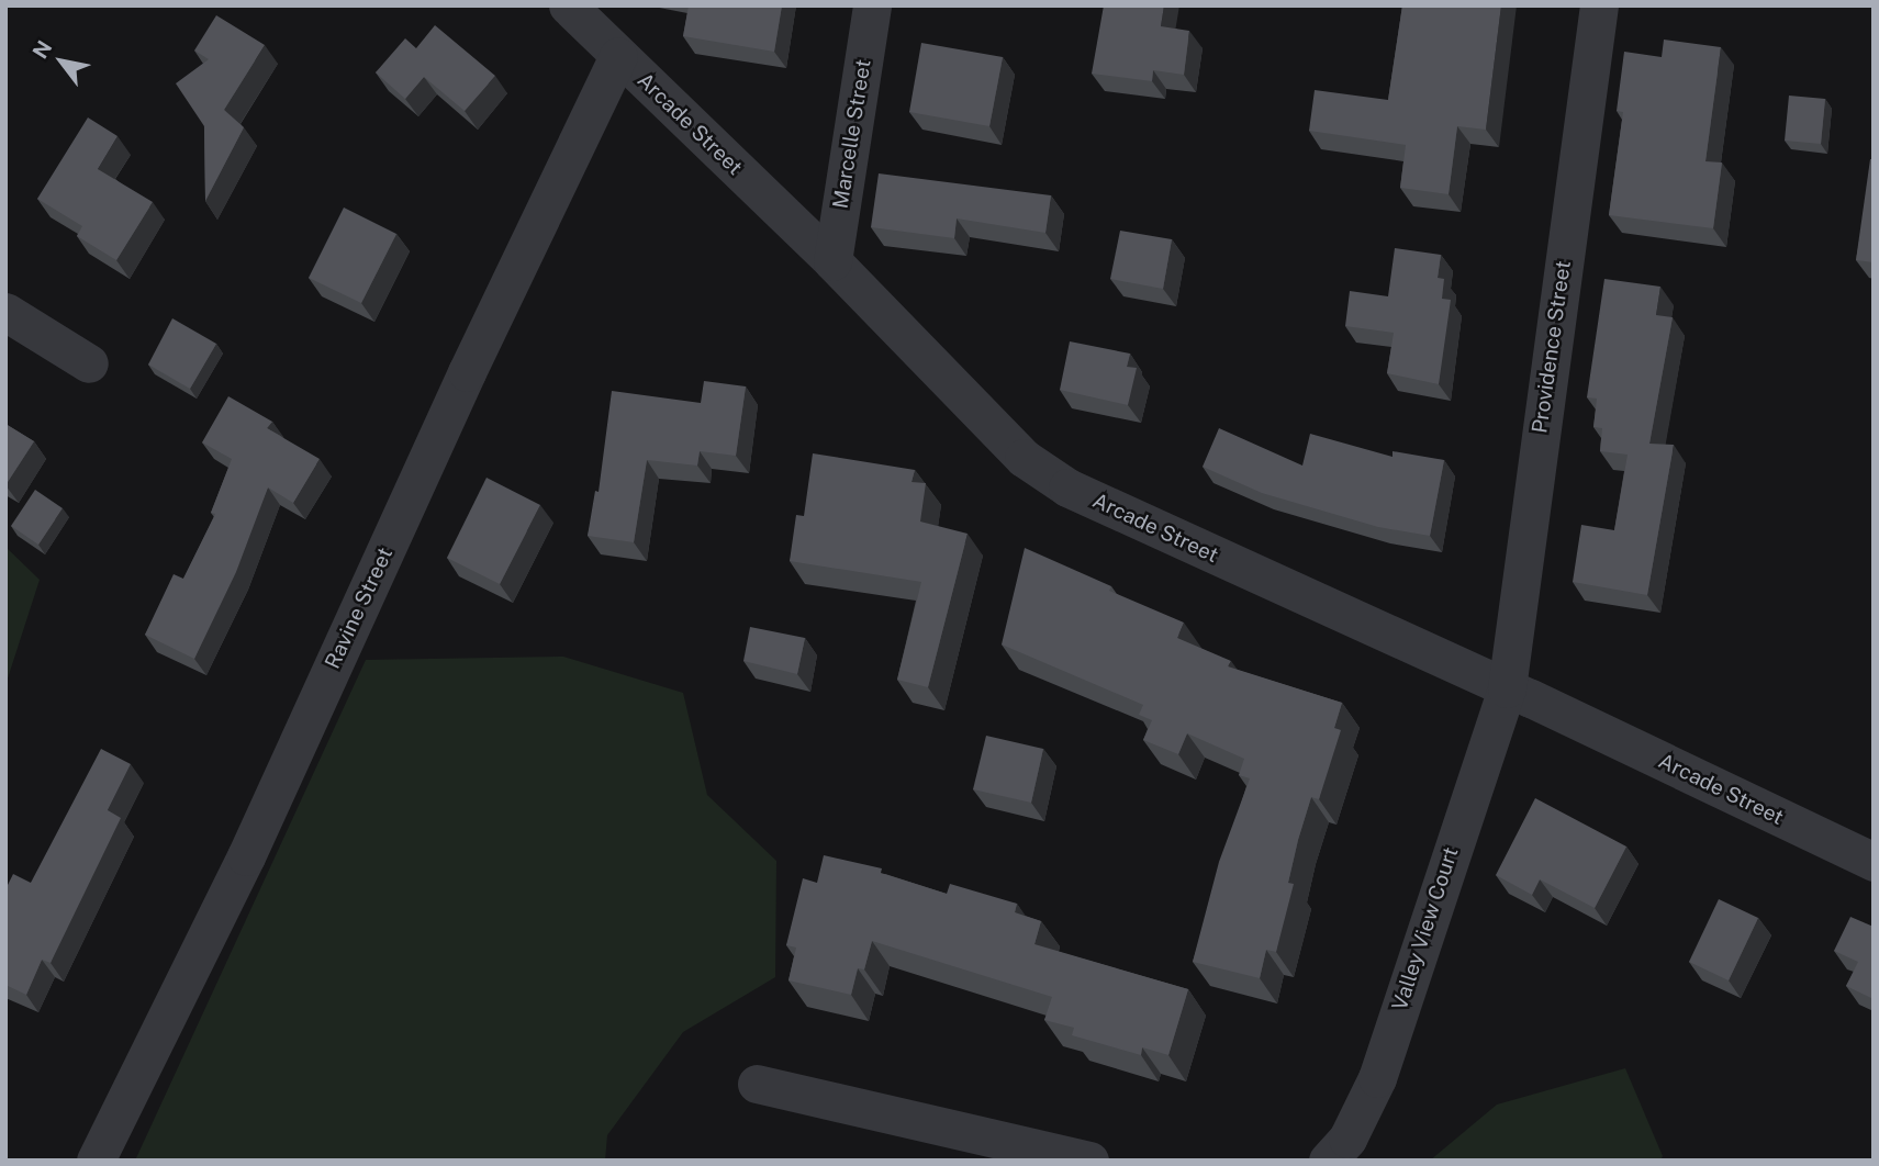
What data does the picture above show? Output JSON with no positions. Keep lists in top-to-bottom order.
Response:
{
  "streets": {
    "street": [
      "Arcade Street",
      "Marcelle Street",
      "Providence Street",
      "Ravine Street",
      "Valley View Court"
    ]
  },
  "crossings": [
    ["Arcade Street", "Marcelle Street"],
    ["Arcade Street", "Providence Street"],
    ["Arcade Street", "Ravine Street"],
    ["Arcade Street", "Valley View Court"],
    ["Providence Street", "Valley View Court"]
  ],
  "north": "top left"
}
